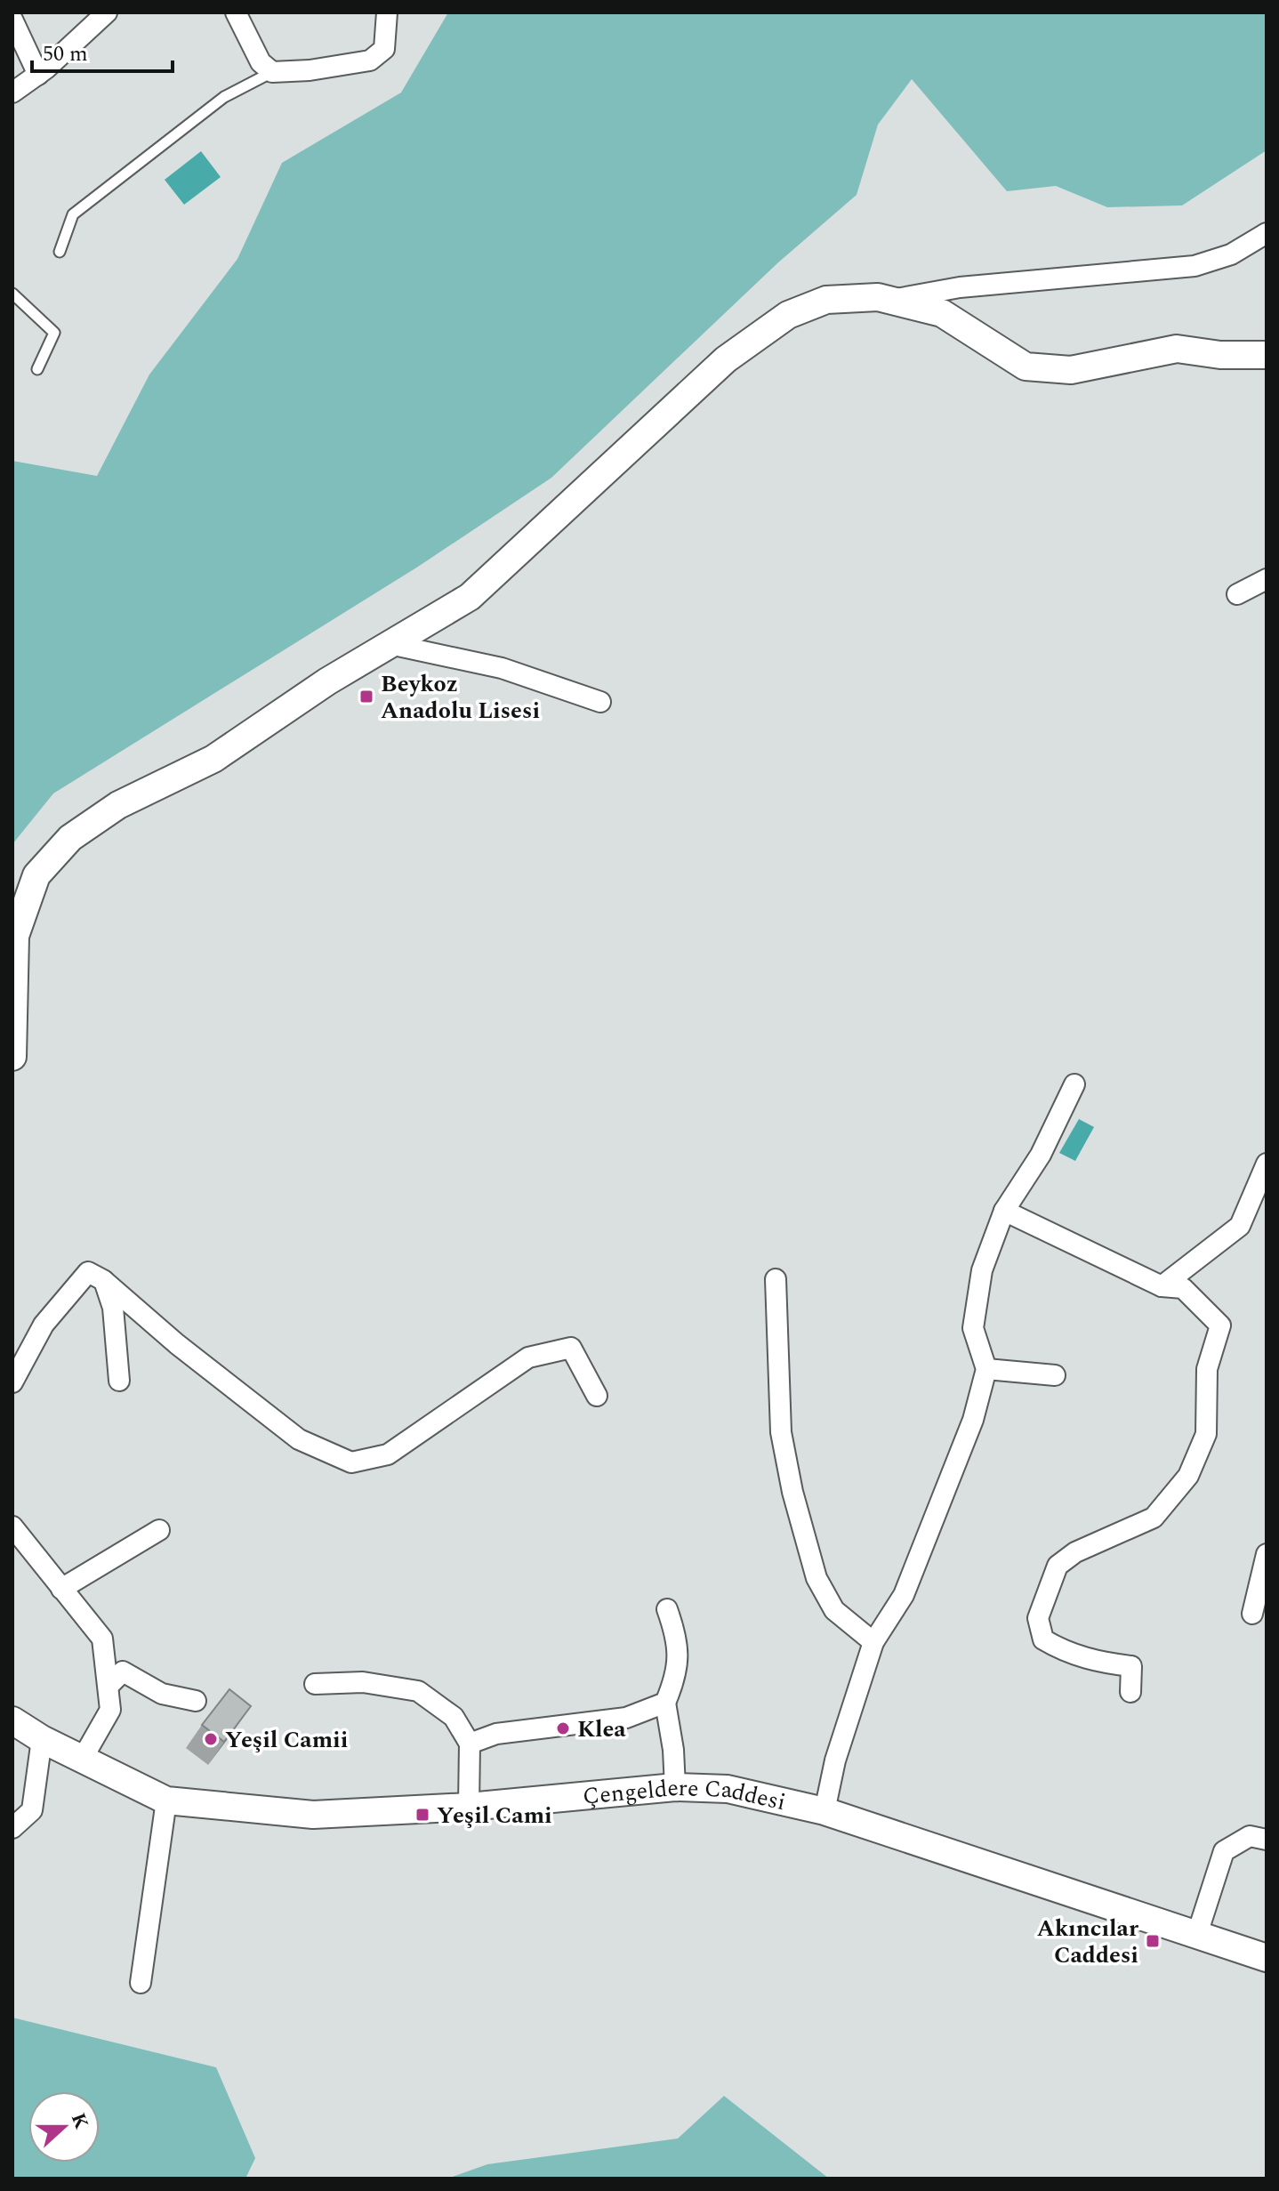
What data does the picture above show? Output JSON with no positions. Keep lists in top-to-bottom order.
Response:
{
  "streets": {
    "street": ["Çengeldere Caddesi"]
  },
  "places": {
    "transit": ["Beykoz Anadolu Lisesi", "Yeşil Cami", "Akıncılar Caddesi"],
    "other": ["Klea", "Yeşil Camii"]
  },
  "scale_bar": "50 m",
  "north": "right"
}
